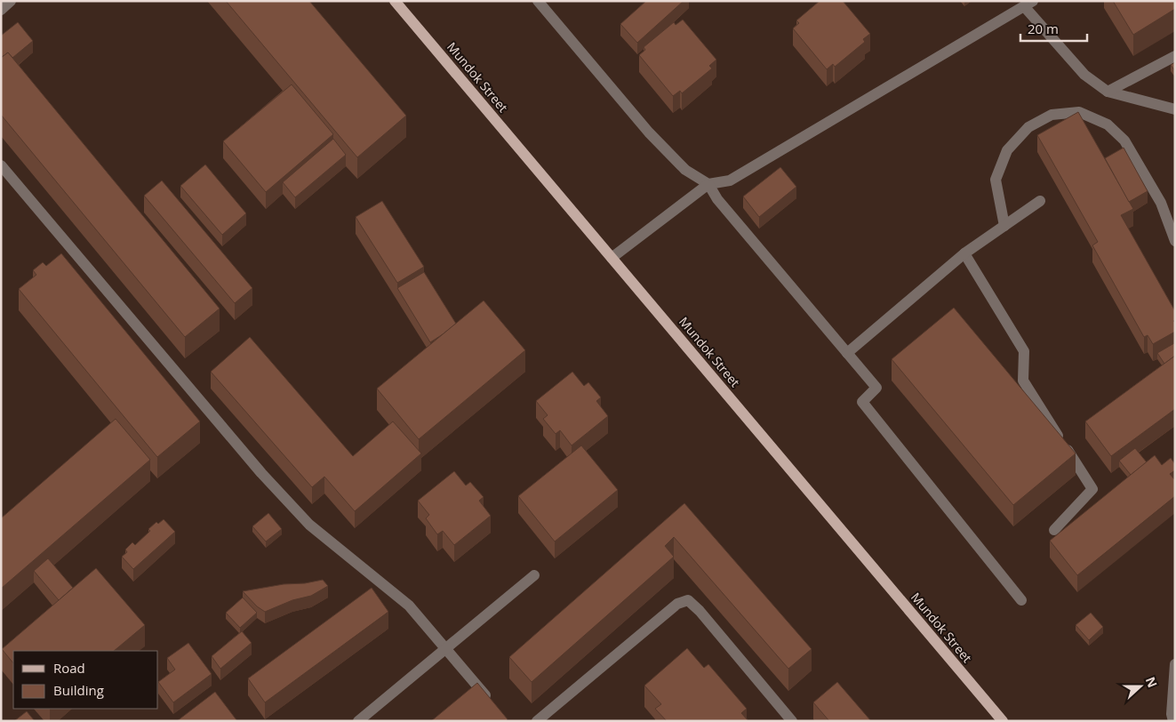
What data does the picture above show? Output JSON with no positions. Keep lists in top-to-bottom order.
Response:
{
  "streets": {
    "main road": ["Mundok Street"]
  },
  "legend": ["Road", "Building"],
  "scale_bar": "20 m",
  "north": "right"
}
